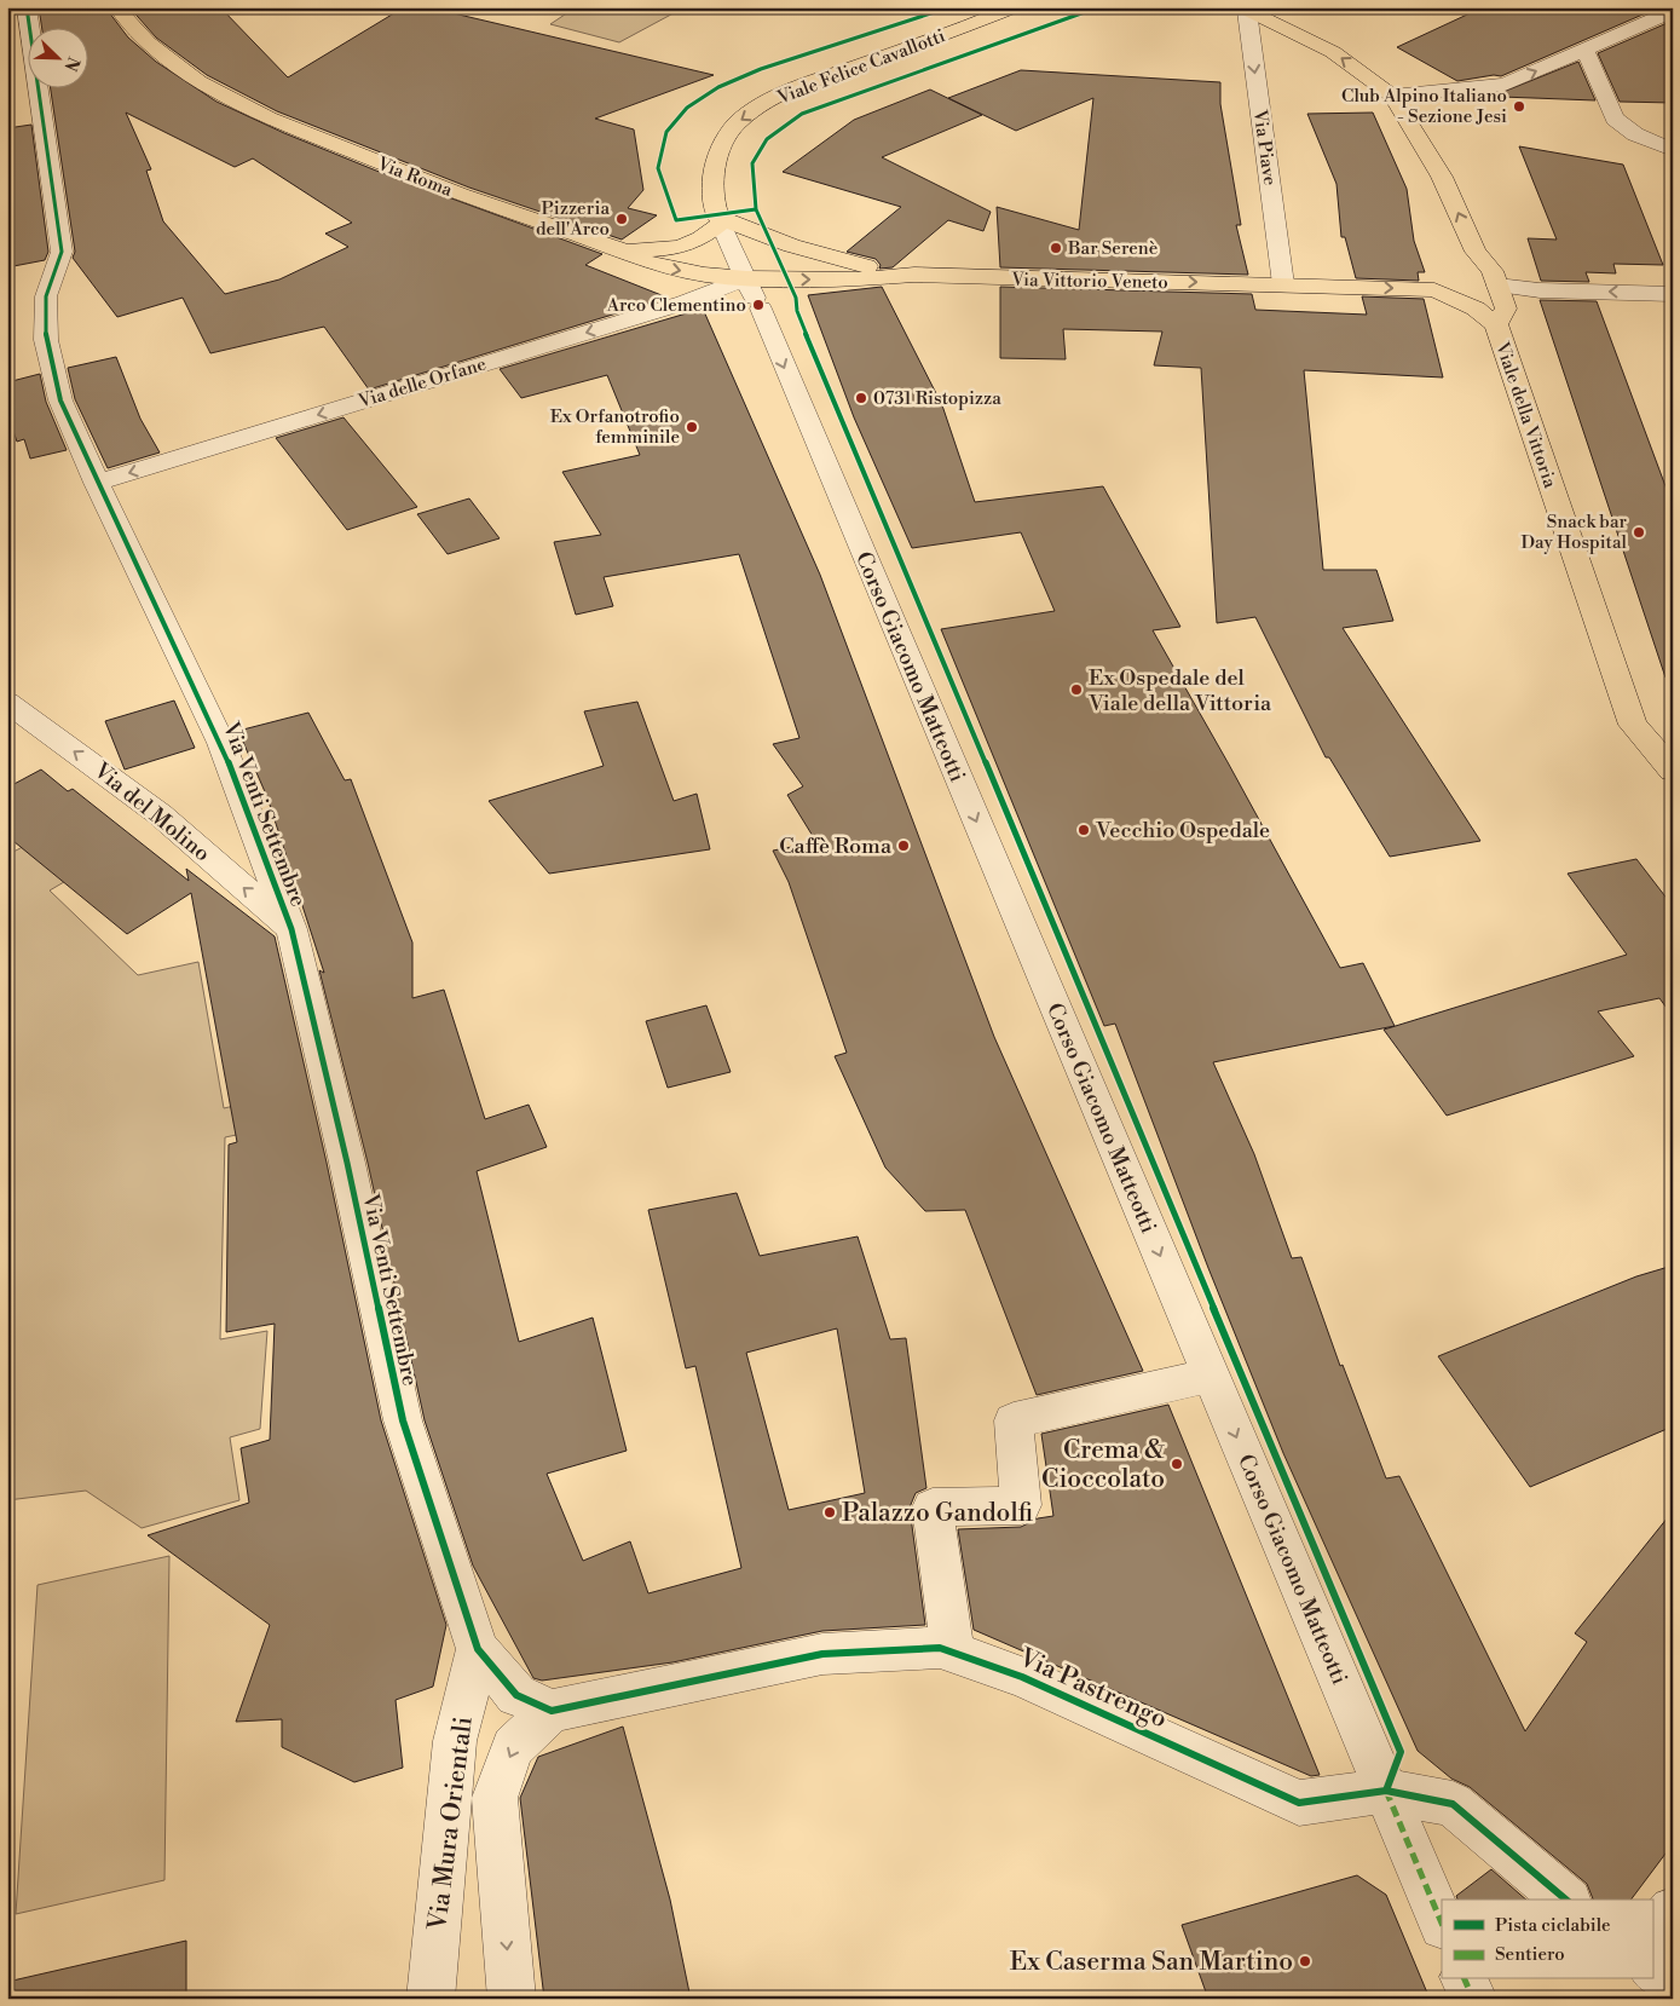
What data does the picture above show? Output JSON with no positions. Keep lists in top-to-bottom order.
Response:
{
  "streets": {
    "main road": [
      "Viale Felice Cavallotti",
      "Via Roma",
      "Via Vittorio Veneto",
      "Viale della Vittoria"
    ],
    "street": [
      "Via Piave",
      "Via delle Orfane",
      "Corso Giacomo Matteotti",
      "Via del Molino",
      "Via Venti Settembre",
      "Via Pastrengo",
      "Via Mura Orientali"
    ]
  },
  "crossings": [
    ["Viale Felice Cavallotti", "Via Roma"],
    ["Viale Felice Cavallotti", "Via Vittorio Veneto"],
    ["Viale Felice Cavallotti", "Via delle Orfane"],
    ["Viale Felice Cavallotti", "Corso Giacomo Matteotti"],
    ["Via Piave", "Via Vittorio Veneto"],
    ["Via Piave", "Viale della Vittoria"],
    ["Via Roma", "Via Vittorio Veneto"],
    ["Via Roma", "Via delle Orfane"],
    ["Via Roma", "Corso Giacomo Matteotti"],
    ["Via Vittorio Veneto", "Via delle Orfane"],
    ["Via Vittorio Veneto", "Viale della Vittoria"],
    ["Via Vittorio Veneto", "Corso Giacomo Matteotti"],
    ["Via delle Orfane", "Corso Giacomo Matteotti"],
    ["Via delle Orfane", "Via Venti Settembre"],
    ["Corso Giacomo Matteotti", "Via Pastrengo"],
    ["Via del Molino", "Via Venti Settembre"],
    ["Via Venti Settembre", "Via Mura Orientali"]
  ],
  "one_way": [
    "Viale Felice Cavallotti",
    "Via Piave",
    "Via Vittorio Veneto",
    "Via delle Orfane",
    "Viale della Vittoria",
    "Corso Giacomo Matteotti",
    "Via del Molino"
  ],
  "places": [
    "Club Alpino Italiano - Sezione Jesi",
    "Pizzeria dell'Arco",
    "Bar Serenè",
    "Arco Clementino",
    "0731 Ristopizza",
    "Ex Orfanotrofio femminile",
    "Snack bar Day Hospital",
    "Ex Ospedale del Viale della Vittoria",
    "Vecchio Ospedale",
    "Caffè Roma",
    "Crema & Cioccolato",
    "Palazzo Gandolfi",
    "Ex Caserma San Martino"
  ],
  "legend": ["Pista ciclabile", "Sentiero"],
  "north": "bottom right"
}
